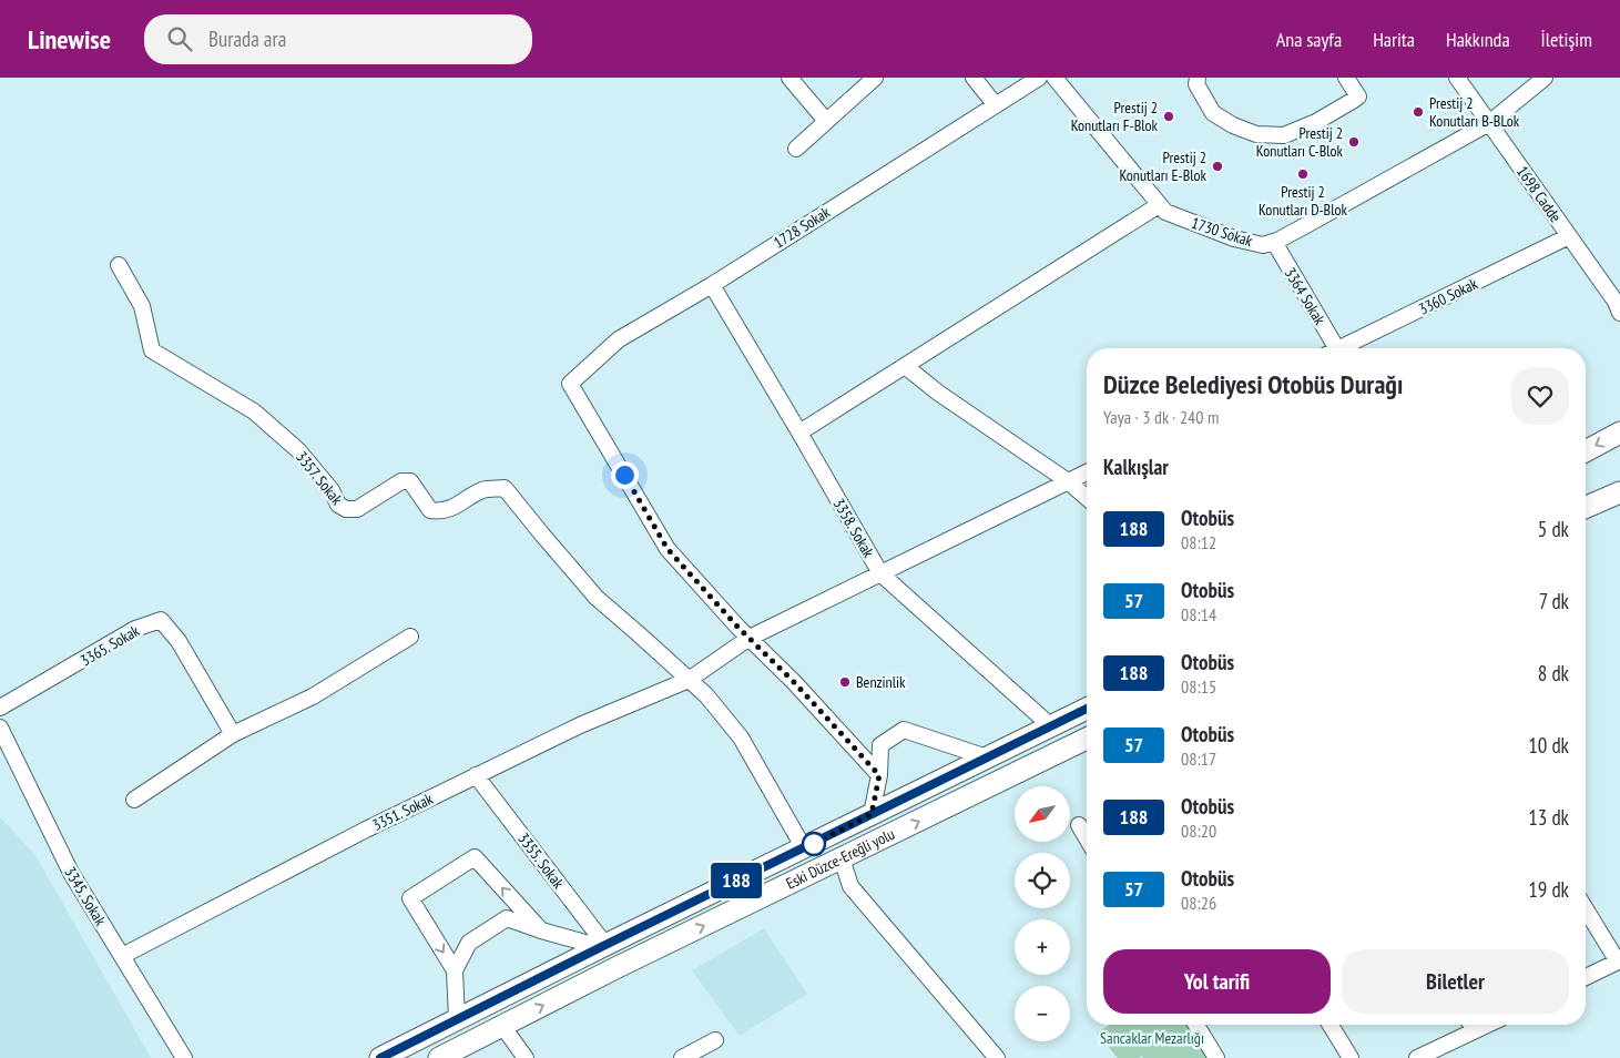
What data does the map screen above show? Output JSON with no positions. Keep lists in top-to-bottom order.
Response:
{
  "streets": {
    "main road": ["Eski Düzce-Ereğli yolu"],
    "street": [
      "1698 Cadde",
      "1728 Sokak",
      "1730 Sokak",
      "3364 Sokak",
      "3360 Sokak",
      "3357. Sokak",
      "3358. Sokak",
      "3365. Sokak",
      "3351. Sokak",
      "3355. Sokak",
      "3345. Sokak"
    ]
  },
  "crossings": [
    ["1698 Cadde", "1730 Sokak"],
    ["1698 Cadde", "3360 Sokak"],
    ["1728 Sokak", "3358. Sokak"],
    ["1728 Sokak", "3351. Sokak"],
    ["1730 Sokak", "3364 Sokak"],
    ["3357. Sokak", "3351. Sokak"],
    ["3358. Sokak", "3351. Sokak"],
    ["3358. Sokak", "Eski Düzce-Ereğli yolu"],
    ["3351. Sokak", "3355. Sokak"],
    ["3351. Sokak", "3345. Sokak"],
    ["Eski Düzce-Ereğli yolu", "3355. Sokak"]
  ],
  "parks": ["Sancaklar Mezarlığı"],
  "places": [
    "Prestij 2 Konutları B-BLok",
    "Prestij 2 Konutları F-Blok",
    "Prestij 2 Konutları C-Blok",
    "Prestij 2 Konutları E-Blok",
    "Prestij 2 Konutları D-Blok",
    "Benzinlik"
  ],
  "lines": ["bus line 188"],
  "north": "bottom left",
  "page": {
    "header": "Linewise",
    "search": "Burada ara",
    "nav": [
      "Ana sayfa",
      "Harita",
      "Hakkında",
      "İletişim"
    ],
    "on_map": "188",
    "heading": [
      ["Düzce Belediyesi Otobüs Durağı", "Yaya · 3 dk · 240 m"],
      "Kalkışlar"
    ],
    "list": [
      {
        "mark": "188",
        "name": "Otobüs",
        "note": "08:12",
        "value": "5 dk"
      },
      {
        "mark": "57",
        "name": "Otobüs",
        "note": "08:14",
        "value": "7 dk"
      },
      {
        "mark": "188",
        "name": "Otobüs",
        "note": "08:15",
        "value": "8 dk"
      },
      {
        "mark": "57",
        "name": "Otobüs",
        "note": "08:17",
        "value": "10 dk"
      },
      {
        "mark": "188",
        "name": "Otobüs",
        "note": "08:20",
        "value": "13 dk"
      },
      {
        "mark": "57",
        "name": "Otobüs",
        "note": "08:26",
        "value": "19 dk"
      }
    ],
    "map_buttons": ["+", "−"],
    "buttons": ["Yol tarifi", "Biletler"]
  }
}
